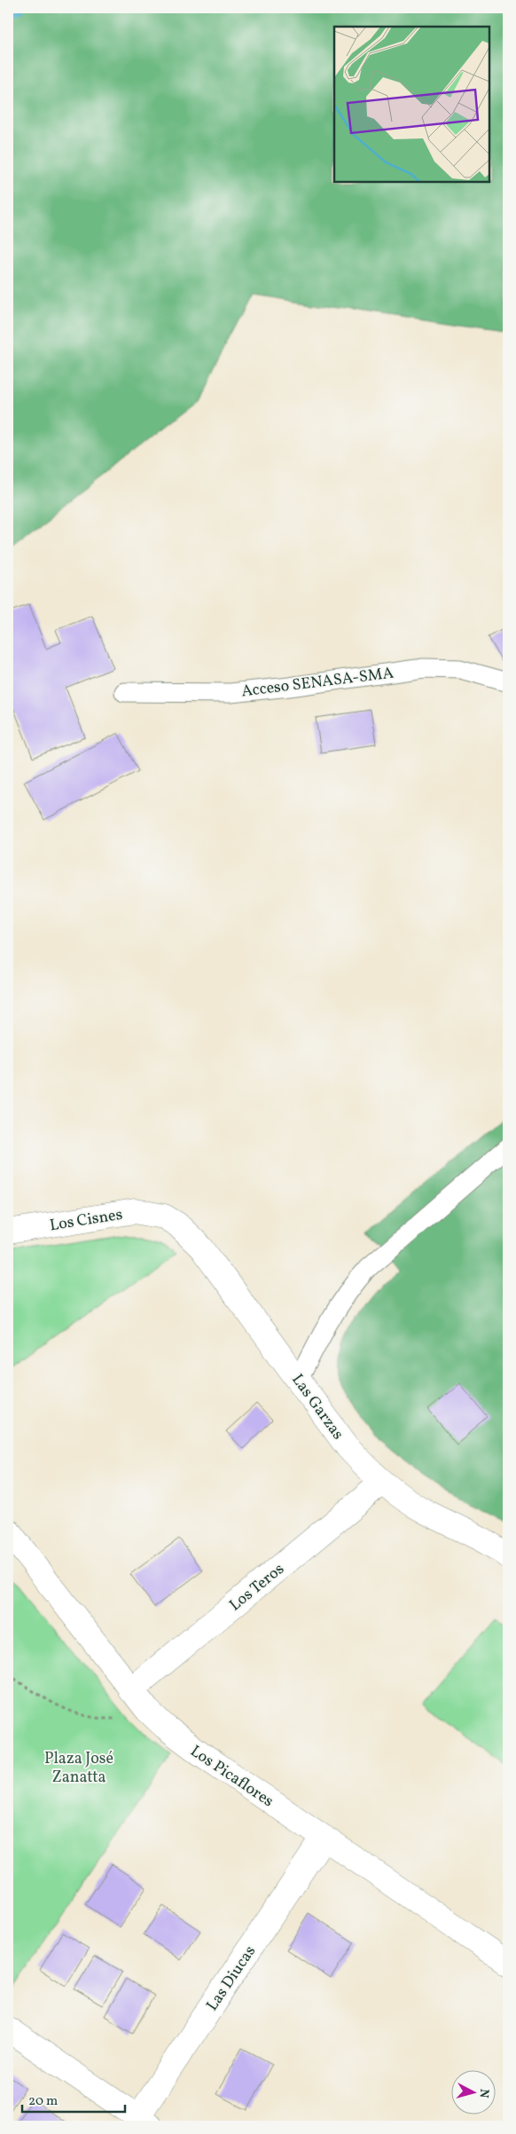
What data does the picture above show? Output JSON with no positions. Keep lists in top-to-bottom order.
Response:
{
  "streets": {
    "street": [
      "Los Cisnes",
      "Las Garzas",
      "Los Teros",
      "Los Picaflores",
      "Las Diucas"
    ],
    "lane": ["Acceso SENASA-SMA"]
  },
  "crossings": [
    ["Los Cisnes", "Las Garzas"],
    ["Las Garzas", "Los Teros"],
    ["Los Teros", "Los Picaflores"],
    ["Los Picaflores", "Las Diucas"]
  ],
  "parks": ["Plaza José Zanatta"],
  "scale_bar": "20 m",
  "north": "right"
}
